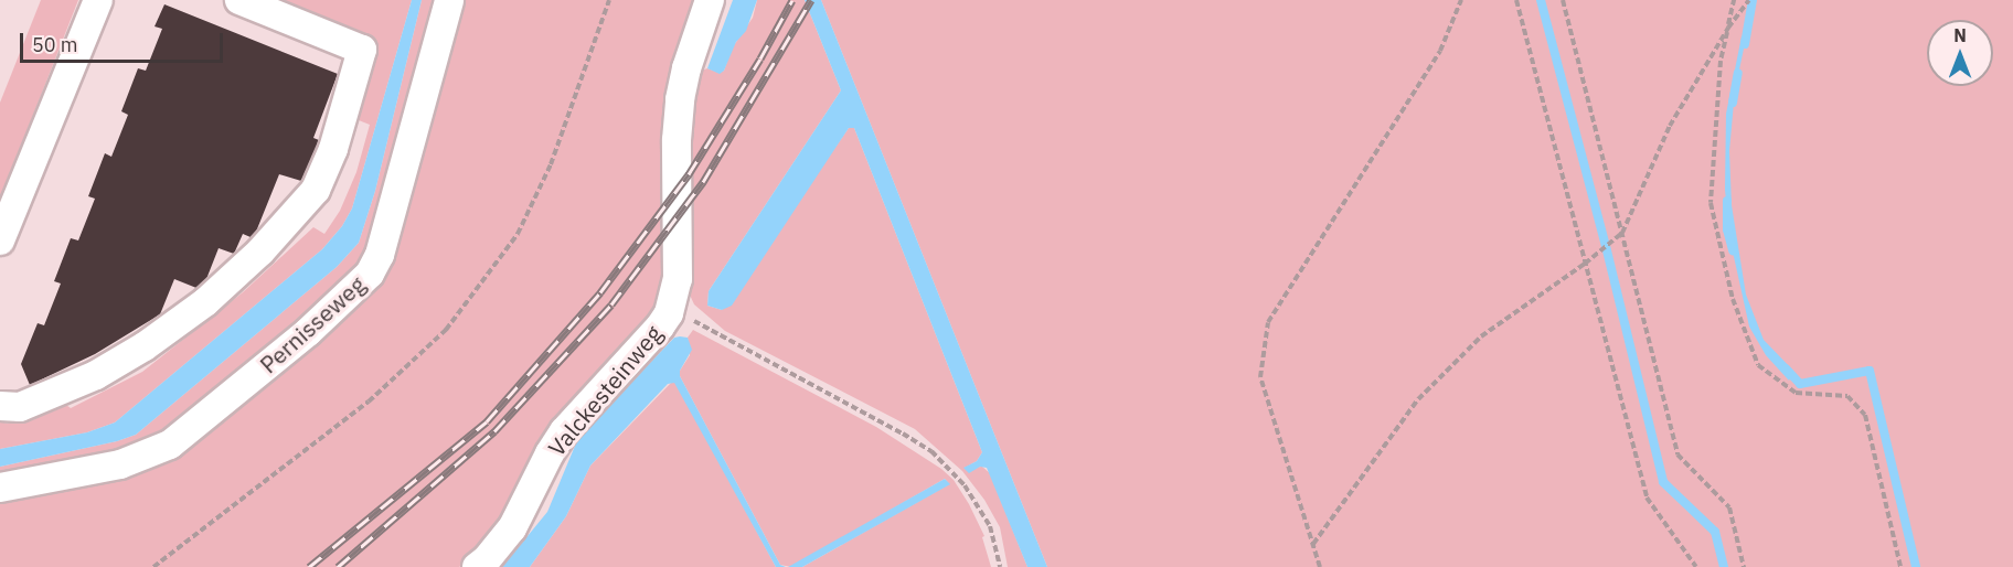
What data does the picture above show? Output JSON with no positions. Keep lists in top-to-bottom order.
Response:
{
  "streets": {
    "street": ["Pernisseweg", "Valckesteinweg"]
  },
  "scale_bar": "50 m",
  "north": "top"
}
